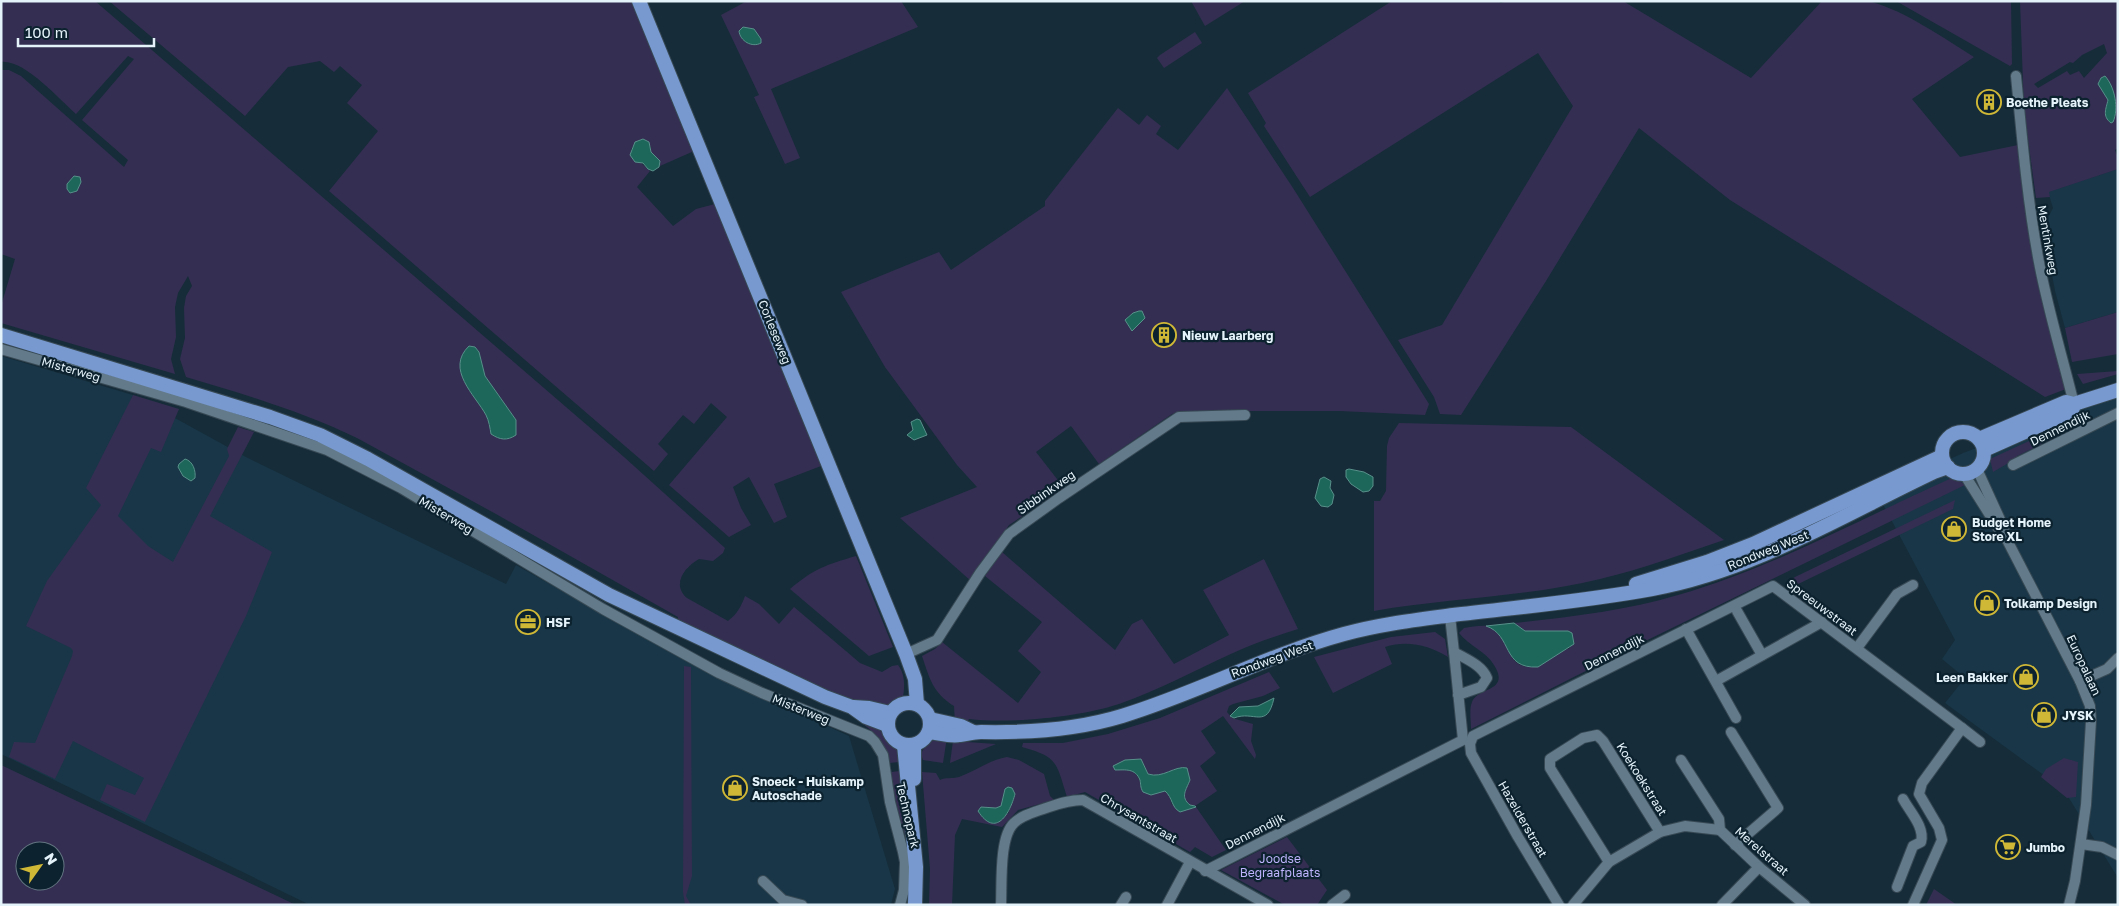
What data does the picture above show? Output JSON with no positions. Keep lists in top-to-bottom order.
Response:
{
  "streets": {
    "main road": ["Corleseweg", "Misterweg", "Rondweg West"],
    "street": [
      "Mentinkweg",
      "Dennendijk",
      "Sibbinkweg",
      "Spreeuwstraat",
      "Europalaan",
      "Koekoekstraat",
      "Technopark",
      "Chrysantstraat",
      "Hazelderstraat",
      "Merelstraat"
    ]
  },
  "crossings": [
    ["Corleseweg", "Misterweg"],
    ["Corleseweg", "Sibbinkweg"],
    ["Corleseweg", "Rondweg West"],
    ["Misterweg", "Rondweg West"],
    ["Misterweg", "Technopark"],
    ["Dennendijk", "Rondweg West"],
    ["Dennendijk", "Spreeuwstraat"],
    ["Dennendijk", "Hazelderstraat"],
    ["Rondweg West", "Europalaan"],
    ["Koekoekstraat", "Merelstraat"]
  ],
  "parks": ["Joodse Begraafplaats"],
  "places": {
    "building": ["Boethe Pleats", "Nieuw Laarberg"],
    "shop": [
      "Budget Home Store XL",
      "Tolkamp Design",
      "Leen Bakker",
      "JYSK",
      "Snoeck - Huiskamp Autoschade"
    ],
    "office": ["HSF"],
    "supermarket": ["Jumbo"]
  },
  "scale_bar": "100 m",
  "north": "top right"
}
